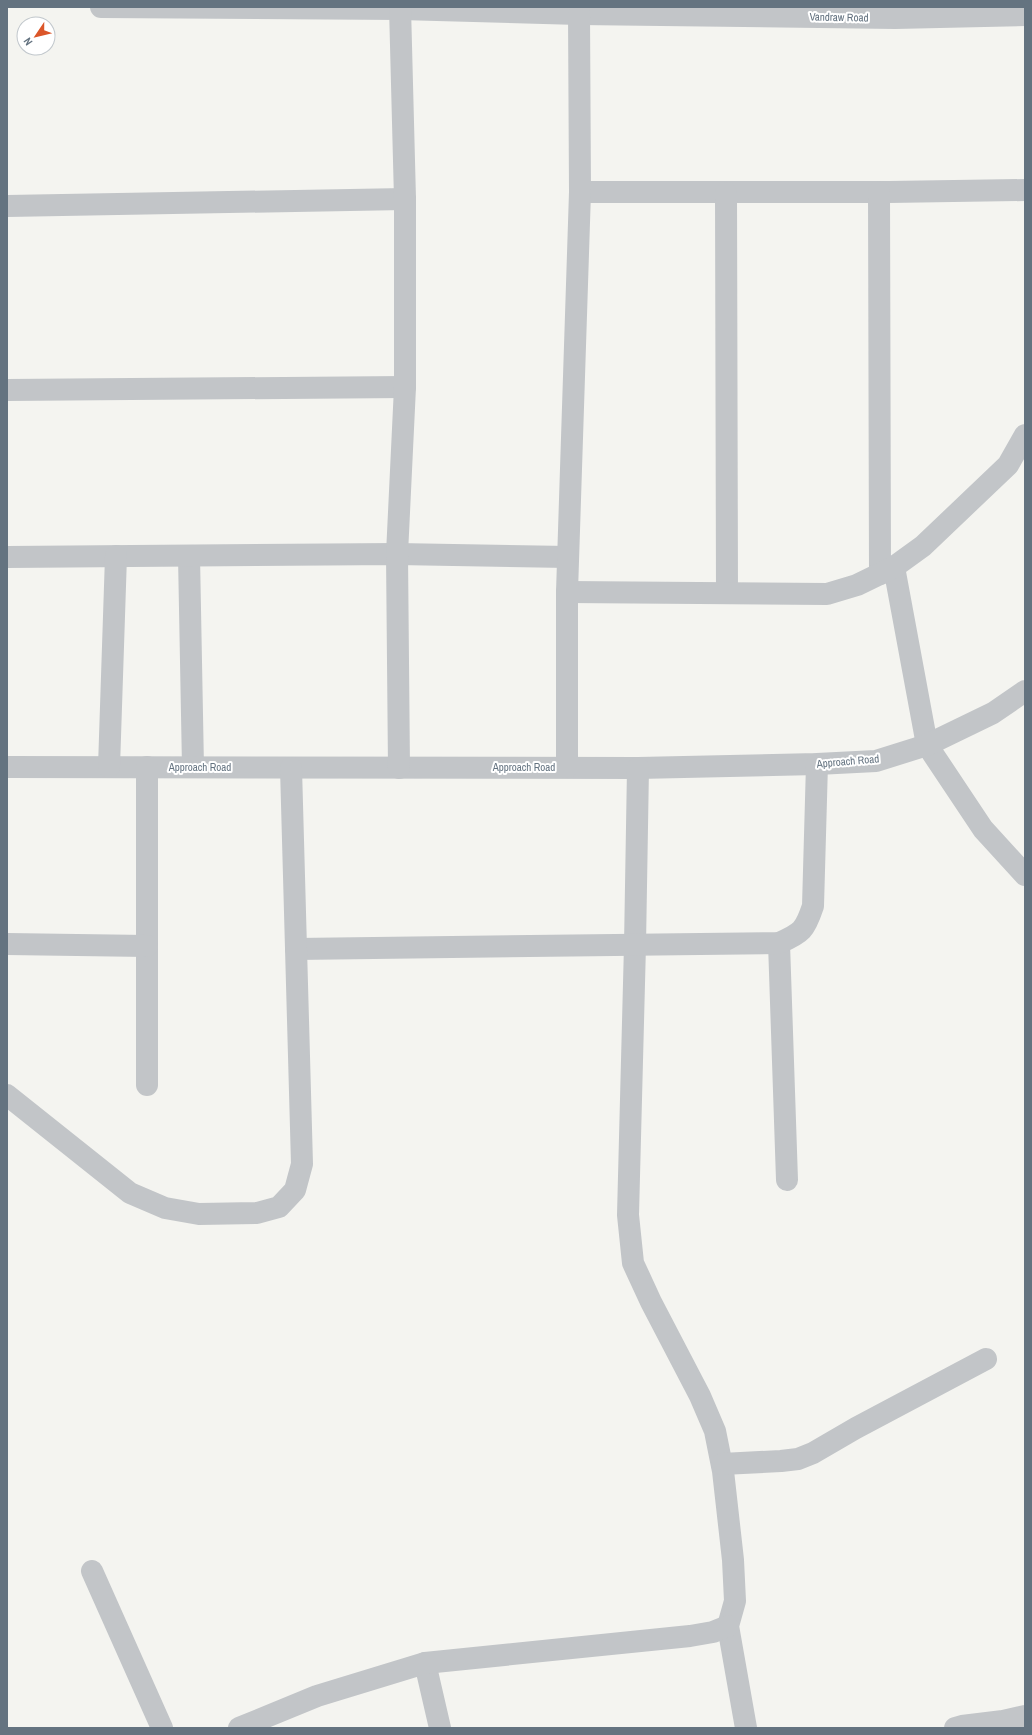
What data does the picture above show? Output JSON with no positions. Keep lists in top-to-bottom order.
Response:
{
  "streets": {
    "street": ["Vandraw Road", "Approach Road"]
  },
  "north": "bottom left"
}
